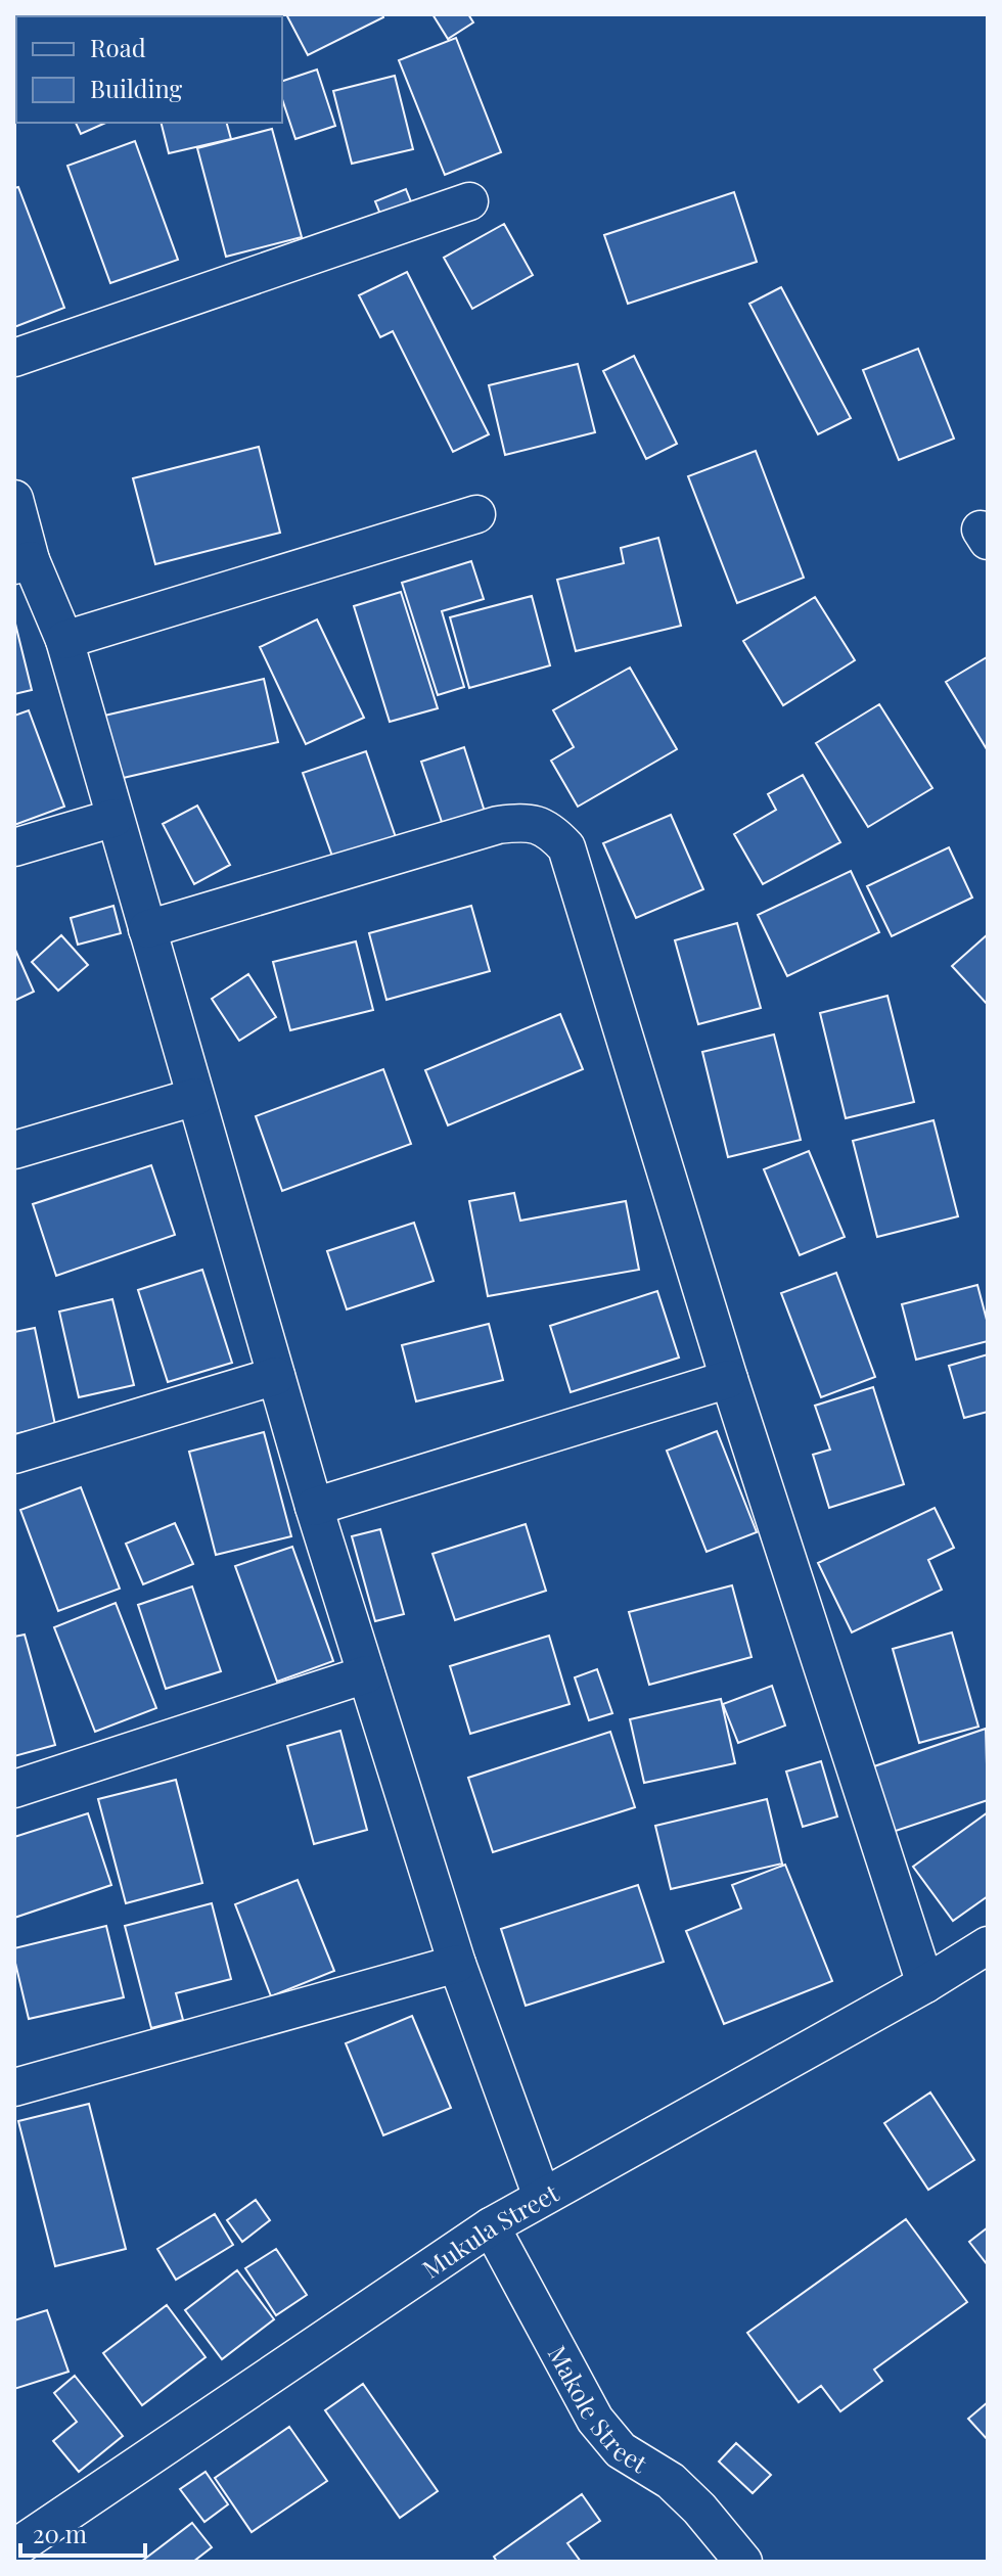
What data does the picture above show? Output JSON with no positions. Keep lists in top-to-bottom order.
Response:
{
  "streets": {
    "street": ["Mukula Street", "Makole Street"]
  },
  "crossings": [
    ["Mukula Street", "Makole Street"]
  ],
  "legend": ["Road", "Building"],
  "scale_bar": "20 m"
}
